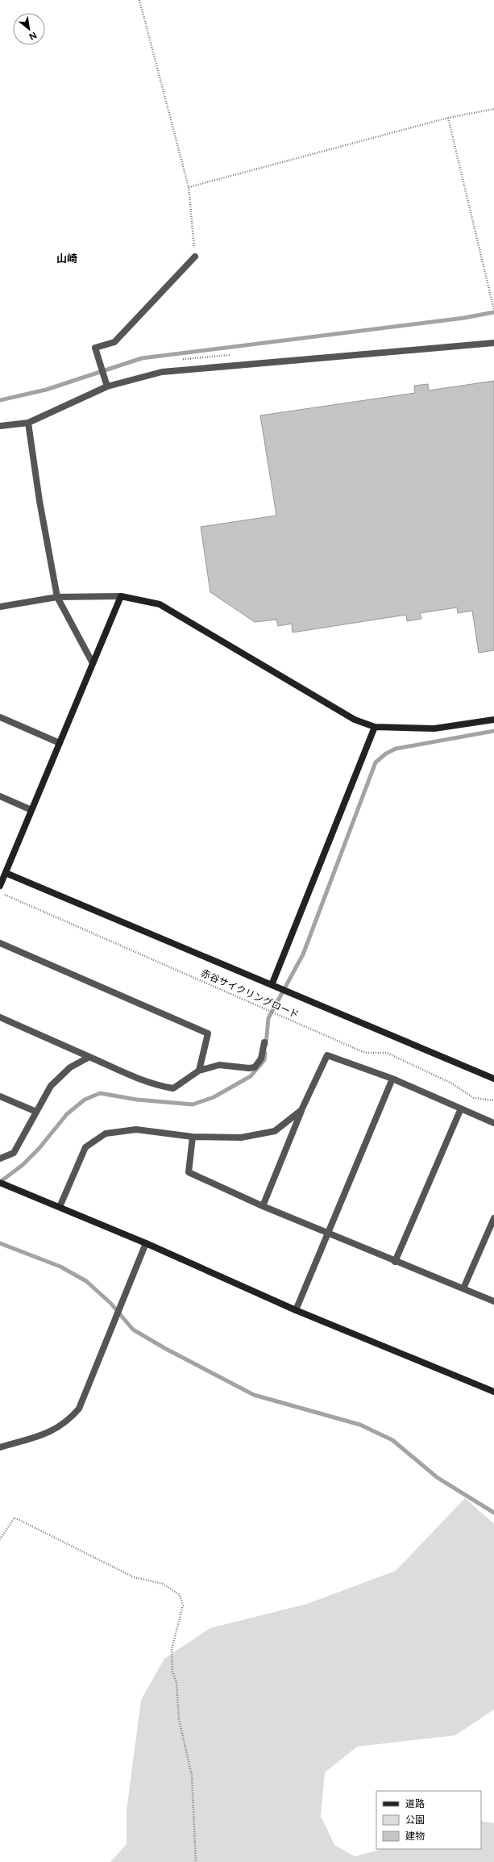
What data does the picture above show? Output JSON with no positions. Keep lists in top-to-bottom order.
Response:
{
  "streets": {
    "path": ["赤谷サイクリングロード"]
  },
  "districts": ["山崎"],
  "legend": ["道路", "公園", "建物"],
  "north": "bottom right"
}
